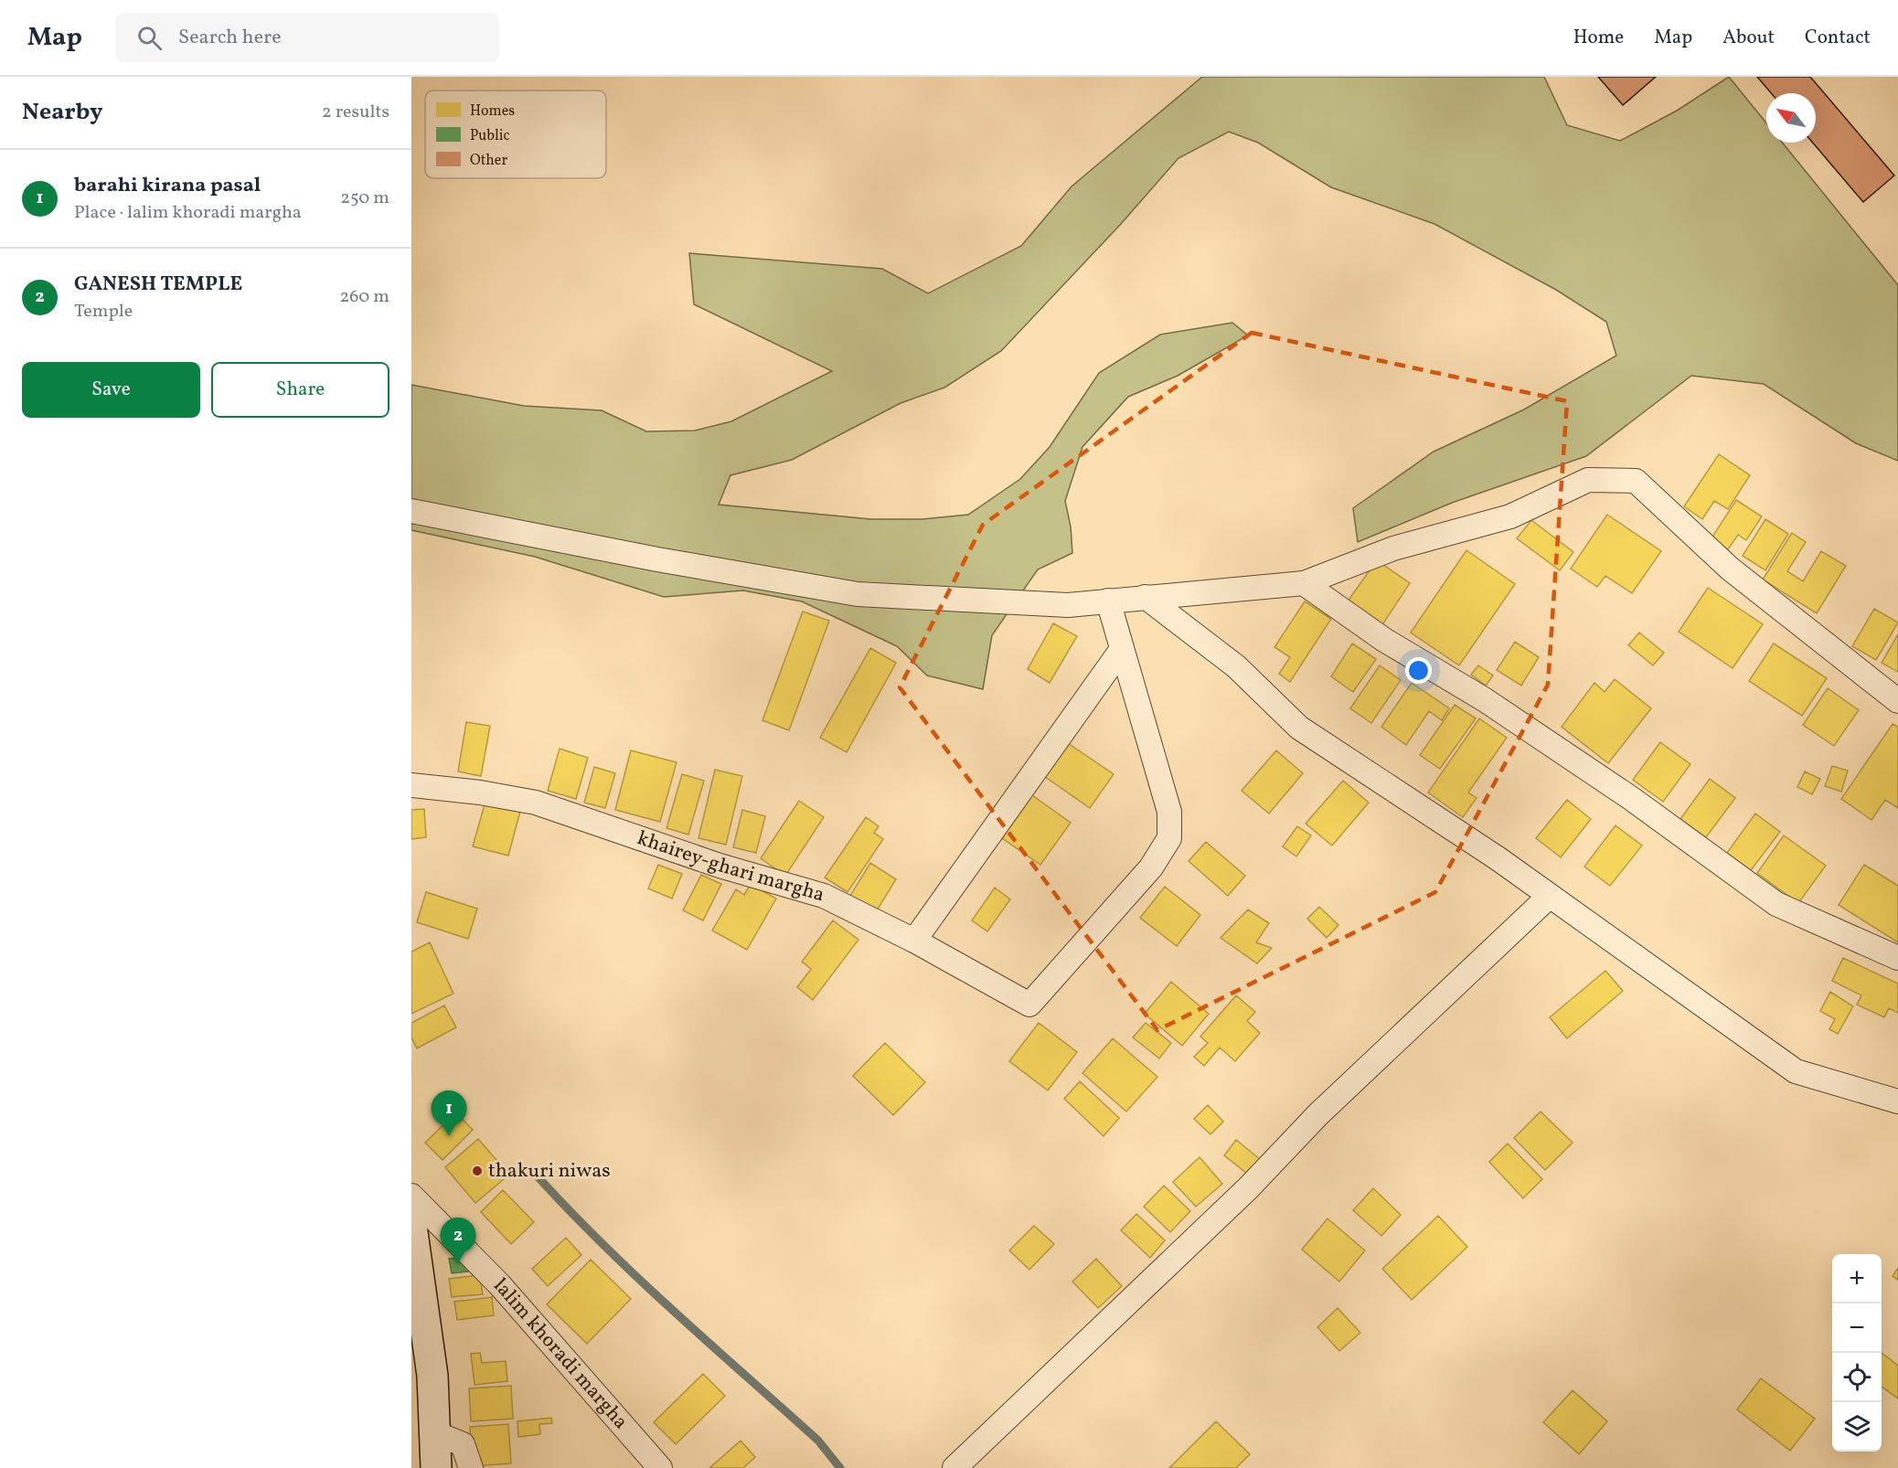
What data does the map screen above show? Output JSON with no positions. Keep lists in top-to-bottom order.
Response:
{
  "streets": {
    "street": ["khairey-ghari margha", "lalim khoradi margha"]
  },
  "places": ["thakuri niwas"],
  "legend": ["Homes", "Public", "Other"],
  "north": "top left",
  "page": {
    "header": "Map",
    "search": "Search here",
    "nav": [
      "Home",
      "Map",
      "About",
      "Contact"
    ],
    "heading": ["Nearby", "2 results"],
    "list": [
      {
        "mark": "1",
        "name": "barahi kirana pasal",
        "note": "Place · lalim khoradi margha",
        "value": "250 m"
      },
      {
        "mark": "2",
        "name": "GANESH TEMPLE",
        "note": "Temple",
        "value": "260 m"
      }
    ],
    "buttons": ["Save", "Share"],
    "pins": ["1", "2"],
    "map_buttons": ["+", "−"]
  }
}
